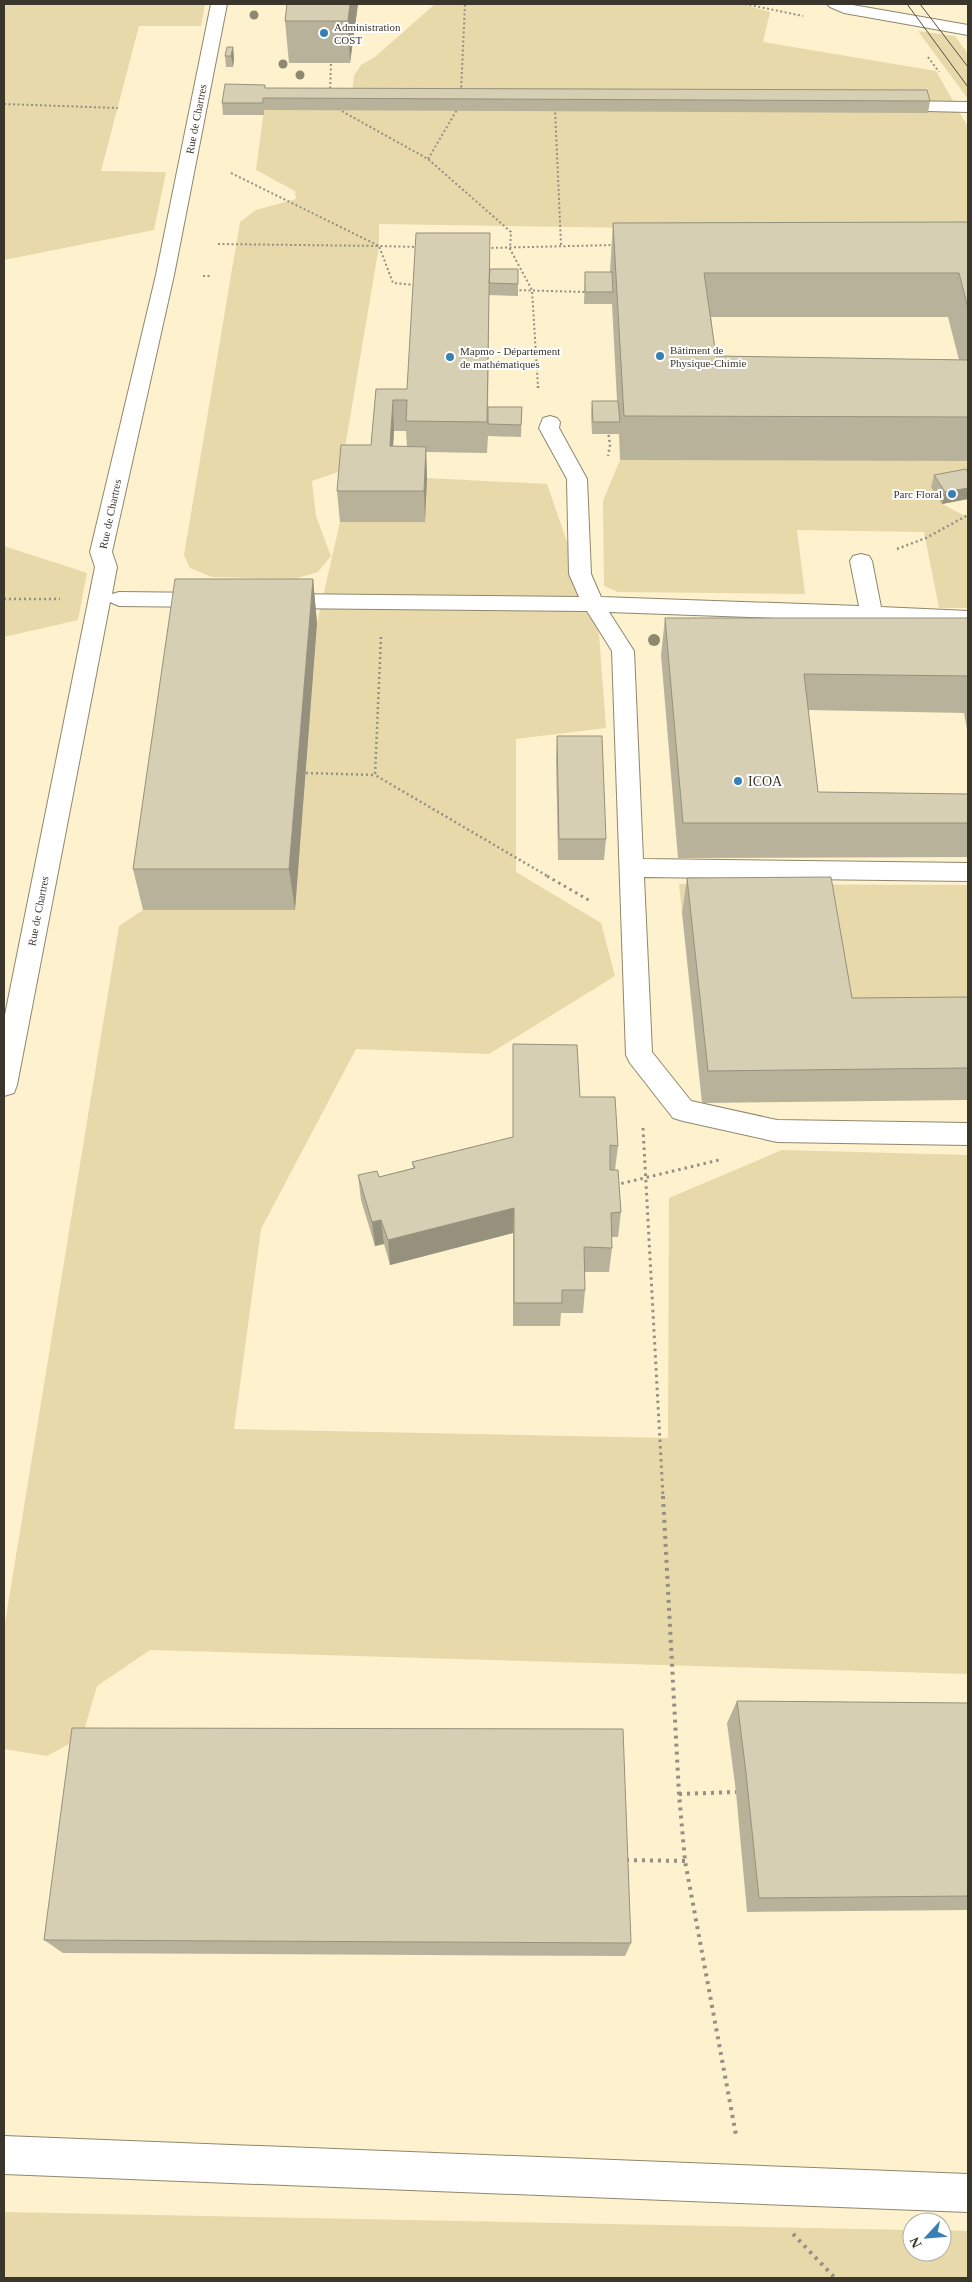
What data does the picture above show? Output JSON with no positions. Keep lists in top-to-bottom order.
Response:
{
  "streets": {
    "street": ["Rue de Chartres"]
  },
  "places": [
    "Administration COST",
    "Bâtiment de Physique-Chimie",
    "Mapmo - Département de mathématiques",
    "Parc Floral",
    "ICOA"
  ],
  "north": "bottom left"
}
